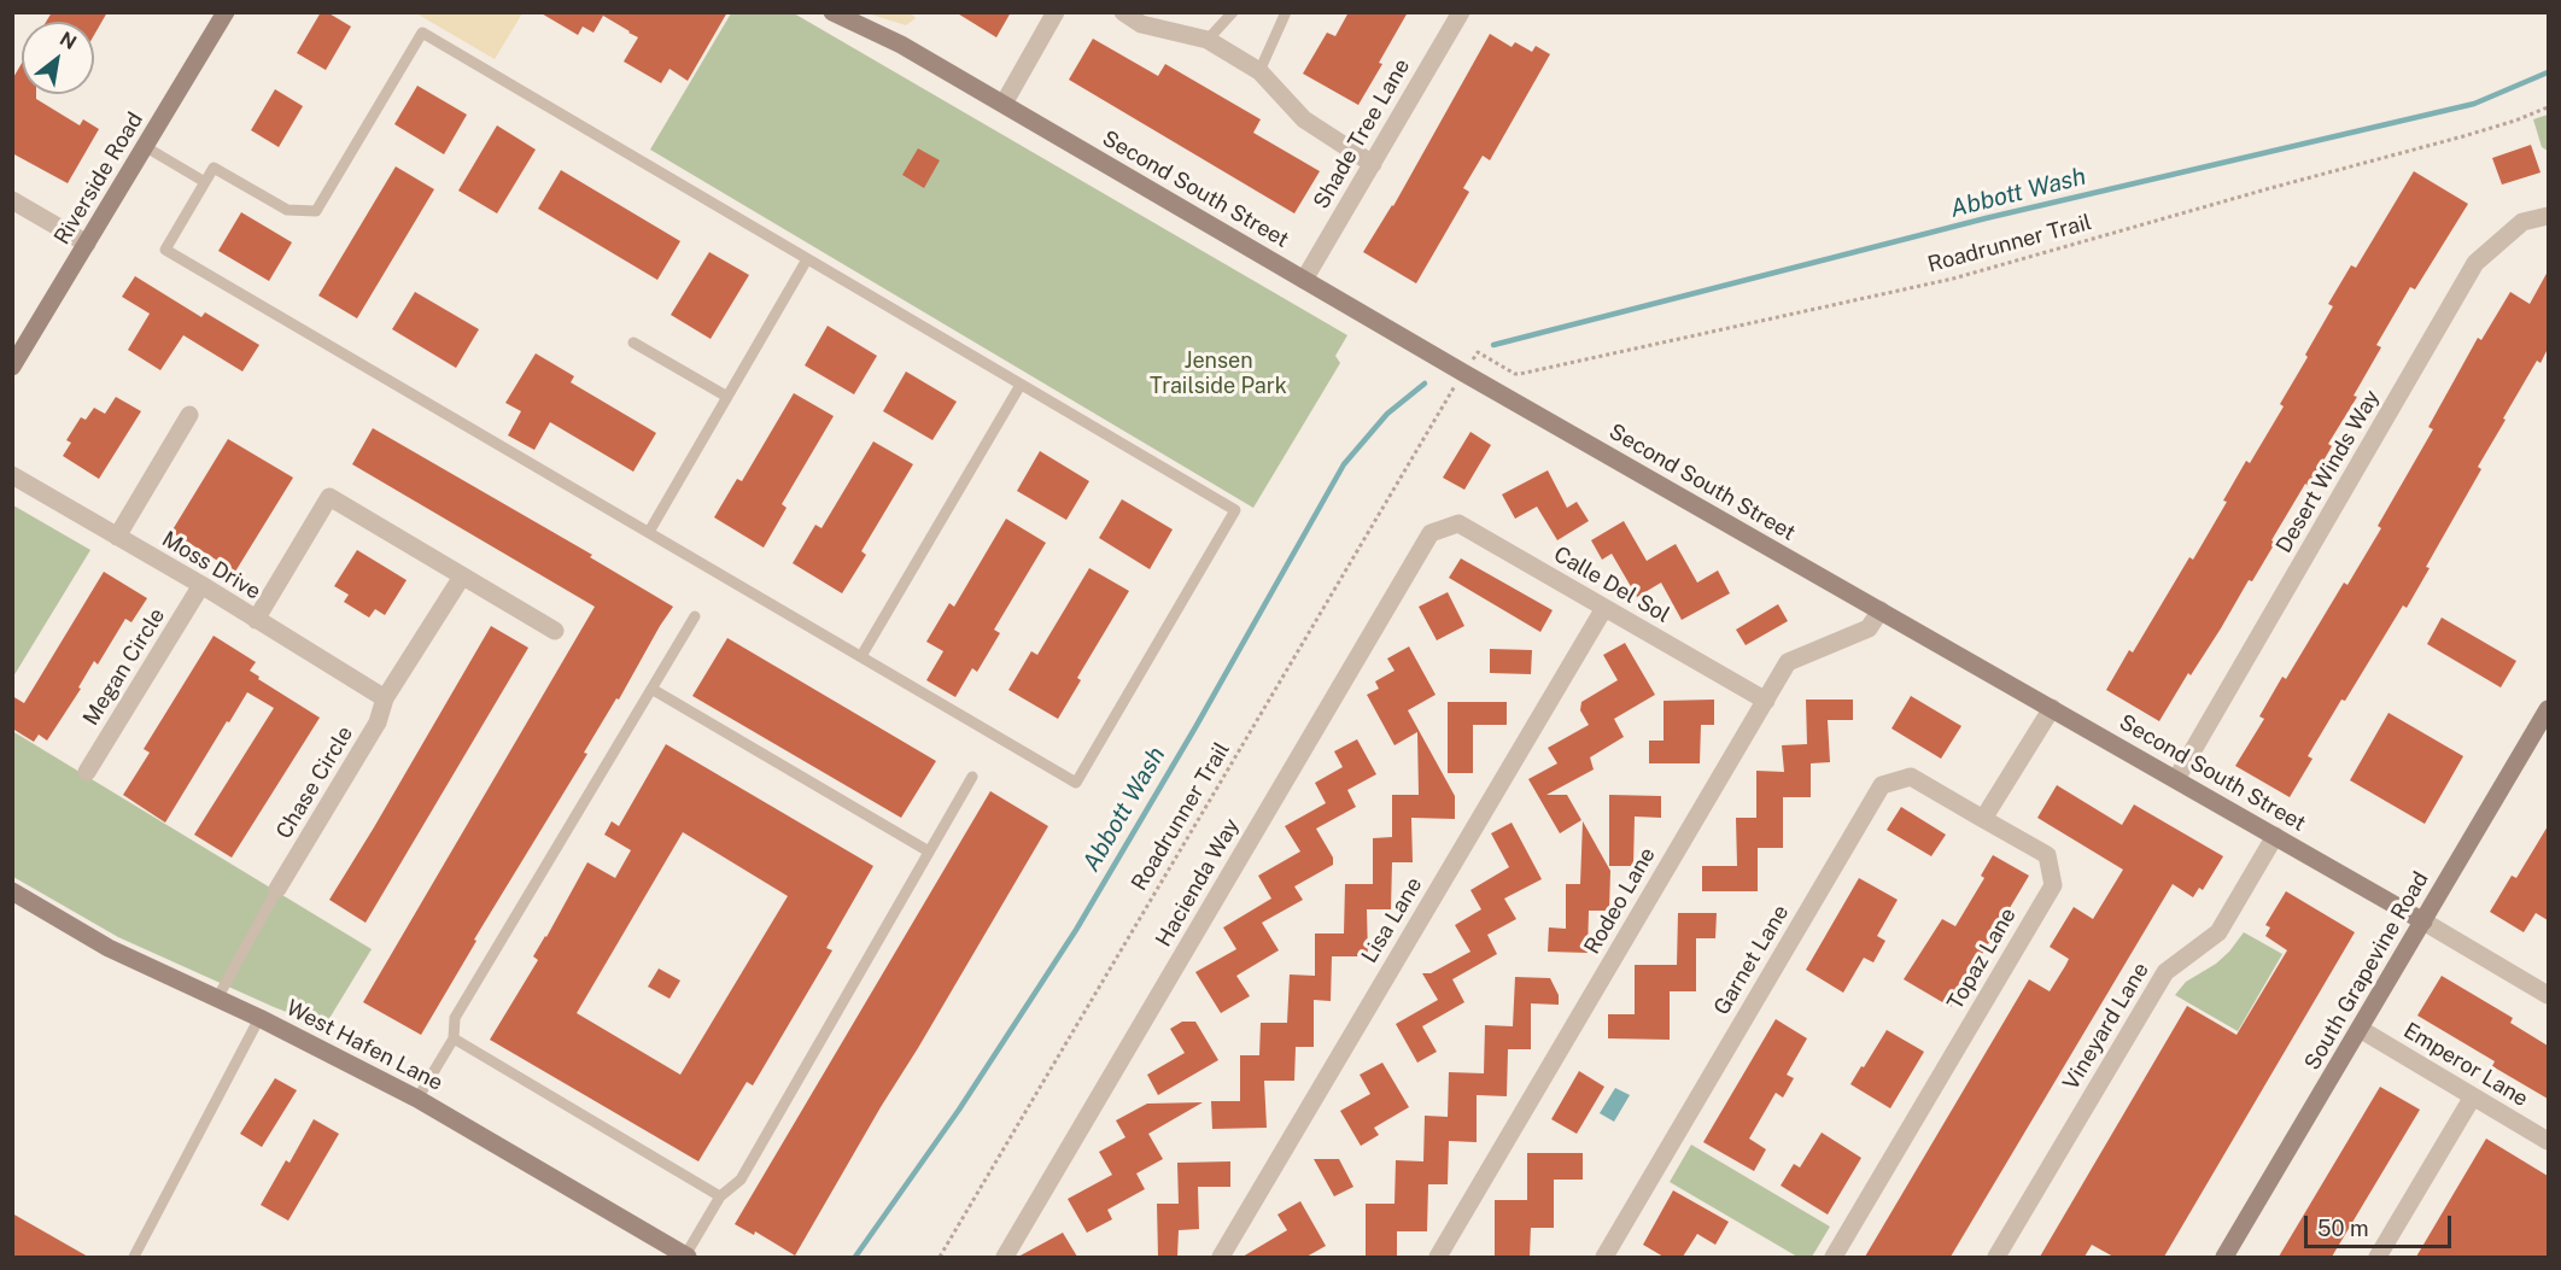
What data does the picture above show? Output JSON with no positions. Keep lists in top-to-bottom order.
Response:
{
  "streets": {
    "street": [
      "Shade Tree Lane",
      "Riverside Road",
      "Second South Street",
      "Desert Winds Way",
      "Moss Drive",
      "Calle Del Sol",
      "Megan Circle",
      "Chase Circle",
      "Hacienda Way",
      "Rodeo Lane",
      "Lisa Lane",
      "Topaz Lane",
      "Garnet Lane",
      "South Grapevine Road",
      "Vineyard Lane",
      "West Hafen Lane",
      "Emperor Lane"
    ],
    "path": ["Roadrunner Trail"]
  },
  "crossings": [
    ["Shade Tree Lane", "Second South Street"],
    ["Second South Street", "Desert Winds Way"],
    ["Second South Street", "Rodeo Lane"],
    ["Second South Street", "South Grapevine Road"],
    ["Second South Street", "Vineyard Lane"],
    ["Moss Drive", "Megan Circle"],
    ["Moss Drive", "Chase Circle"],
    ["Calle Del Sol", "Hacienda Way"],
    ["Calle Del Sol", "Rodeo Lane"],
    ["Calle Del Sol", "Lisa Lane"],
    ["Topaz Lane", "Garnet Lane"],
    ["South Grapevine Road", "Emperor Lane"]
  ],
  "water": ["Abbott Wash"],
  "parks": ["Jensen Trailside Park"],
  "scale_bar": "50 m",
  "north": "top right"
}
